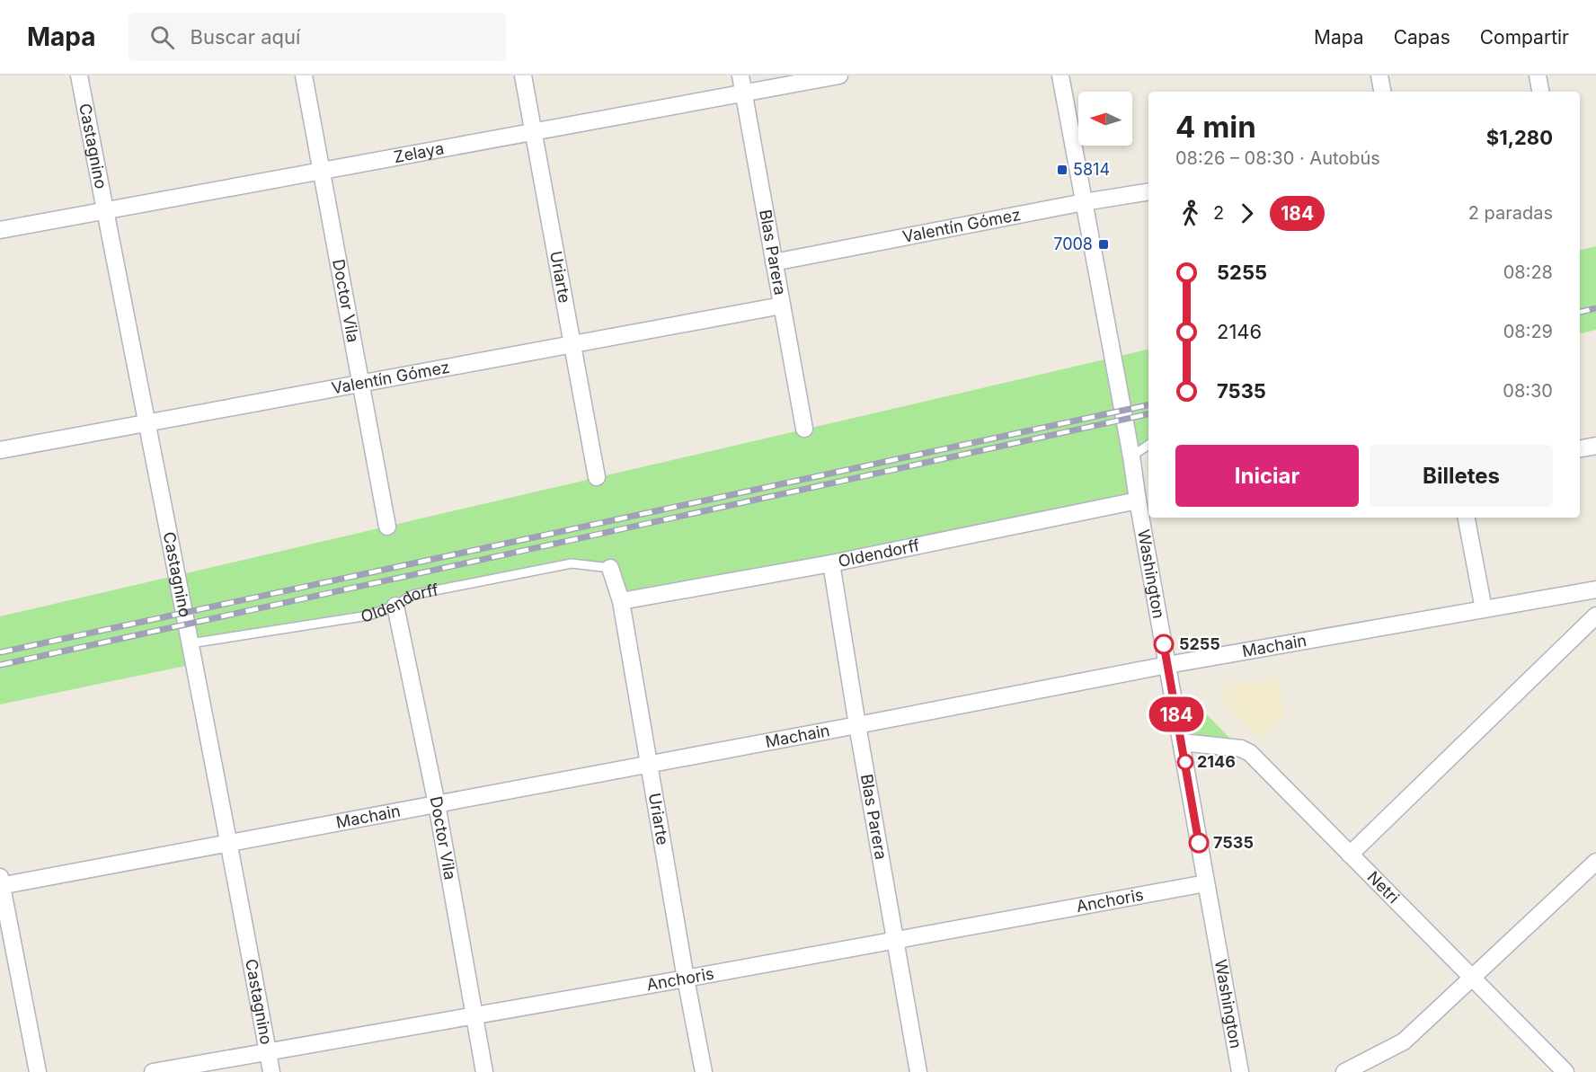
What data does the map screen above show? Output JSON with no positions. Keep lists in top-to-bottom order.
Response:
{
  "streets": {
    "street": [
      "Castagnino",
      "Zelaya",
      "Valentín Gómez",
      "Blas Parera",
      "Uriarte",
      "Doctor Vila",
      "Oldendorff",
      "Washington",
      "Machain",
      "Netri",
      "Anchoris"
    ]
  },
  "crossings": [
    ["Castagnino", "Zelaya"],
    ["Castagnino", "Valentín Gómez"],
    ["Castagnino", "Oldendorff"],
    ["Castagnino", "Machain"],
    ["Castagnino", "Anchoris"],
    ["Zelaya", "Blas Parera"],
    ["Zelaya", "Uriarte"],
    ["Zelaya", "Doctor Vila"],
    ["Valentín Gómez", "Blas Parera"],
    ["Valentín Gómez", "Uriarte"],
    ["Valentín Gómez", "Doctor Vila"],
    ["Valentín Gómez", "Washington"],
    ["Blas Parera", "Oldendorff"],
    ["Blas Parera", "Machain"],
    ["Blas Parera", "Anchoris"],
    ["Uriarte", "Oldendorff"],
    ["Uriarte", "Machain"],
    ["Uriarte", "Anchoris"],
    ["Doctor Vila", "Oldendorff"],
    ["Doctor Vila", "Machain"],
    ["Doctor Vila", "Anchoris"],
    ["Oldendorff", "Washington"],
    ["Washington", "Machain"],
    ["Washington", "Netri"],
    ["Washington", "Anchoris"]
  ],
  "places": {
    "transit": ["5814", "7008"],
    "other": ["5255", "2146", "7535"]
  },
  "lines": ["bus line 184"],
  "north": "left",
  "page": {
    "header": "Mapa",
    "search": "Buscar aquí",
    "nav": ["Mapa", "Capas", "Compartir"],
    "on_map": "184",
    "heading": ["4 min", "08:26 – 08:30 · Autobús", "$1,280"],
    "legs": ["2", "184", "2 paradas"],
    "list": [
      {
        "name": "5255",
        "value": "08:28"
      },
      {
        "name": "2146",
        "value": "08:29"
      },
      {
        "name": "7535",
        "value": "08:30"
      }
    ],
    "buttons": ["Iniciar", "Billetes"]
  }
}
